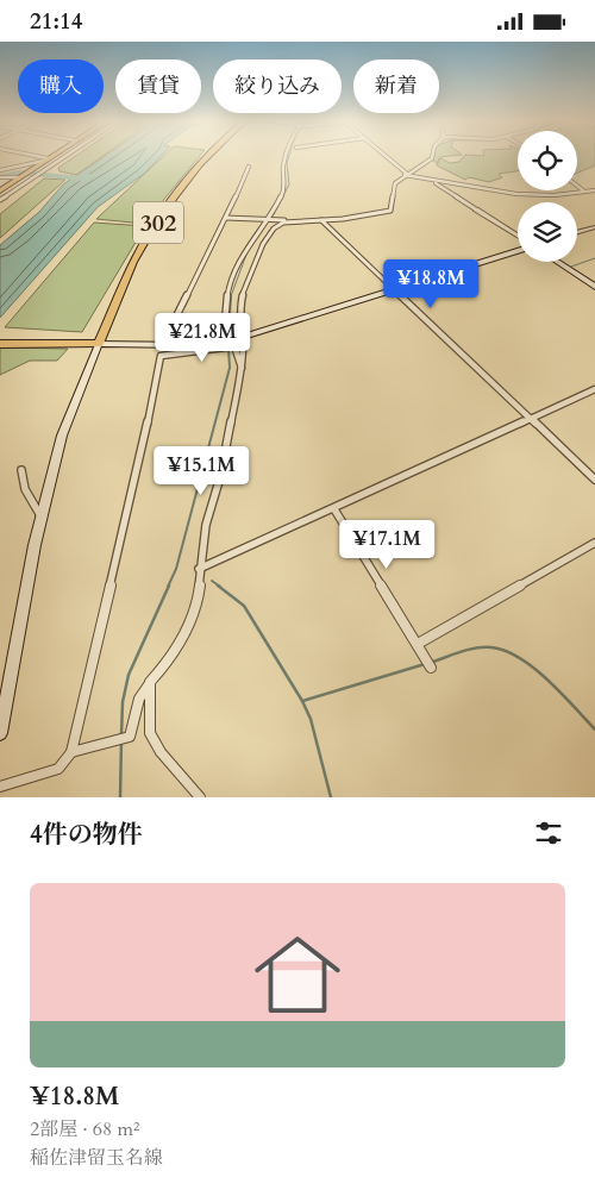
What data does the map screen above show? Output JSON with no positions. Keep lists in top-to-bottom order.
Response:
{
  "streets": {
    "main road": ["302"]
  },
  "page": {
    "status": "21:14",
    "chip": [
      "購入",
      "賃貸",
      "絞り込み",
      "新着"
    ],
    "price": [
      "¥18.8M",
      "¥21.8M",
      "¥15.1M",
      "¥17.1M"
    ],
    "heading": "4件の物件",
    "list": [
      {
        "name": "¥18.8M",
        "note": "2部屋 · 68 m² · 稲佐津留玉名線"
      }
    ]
  }
}
